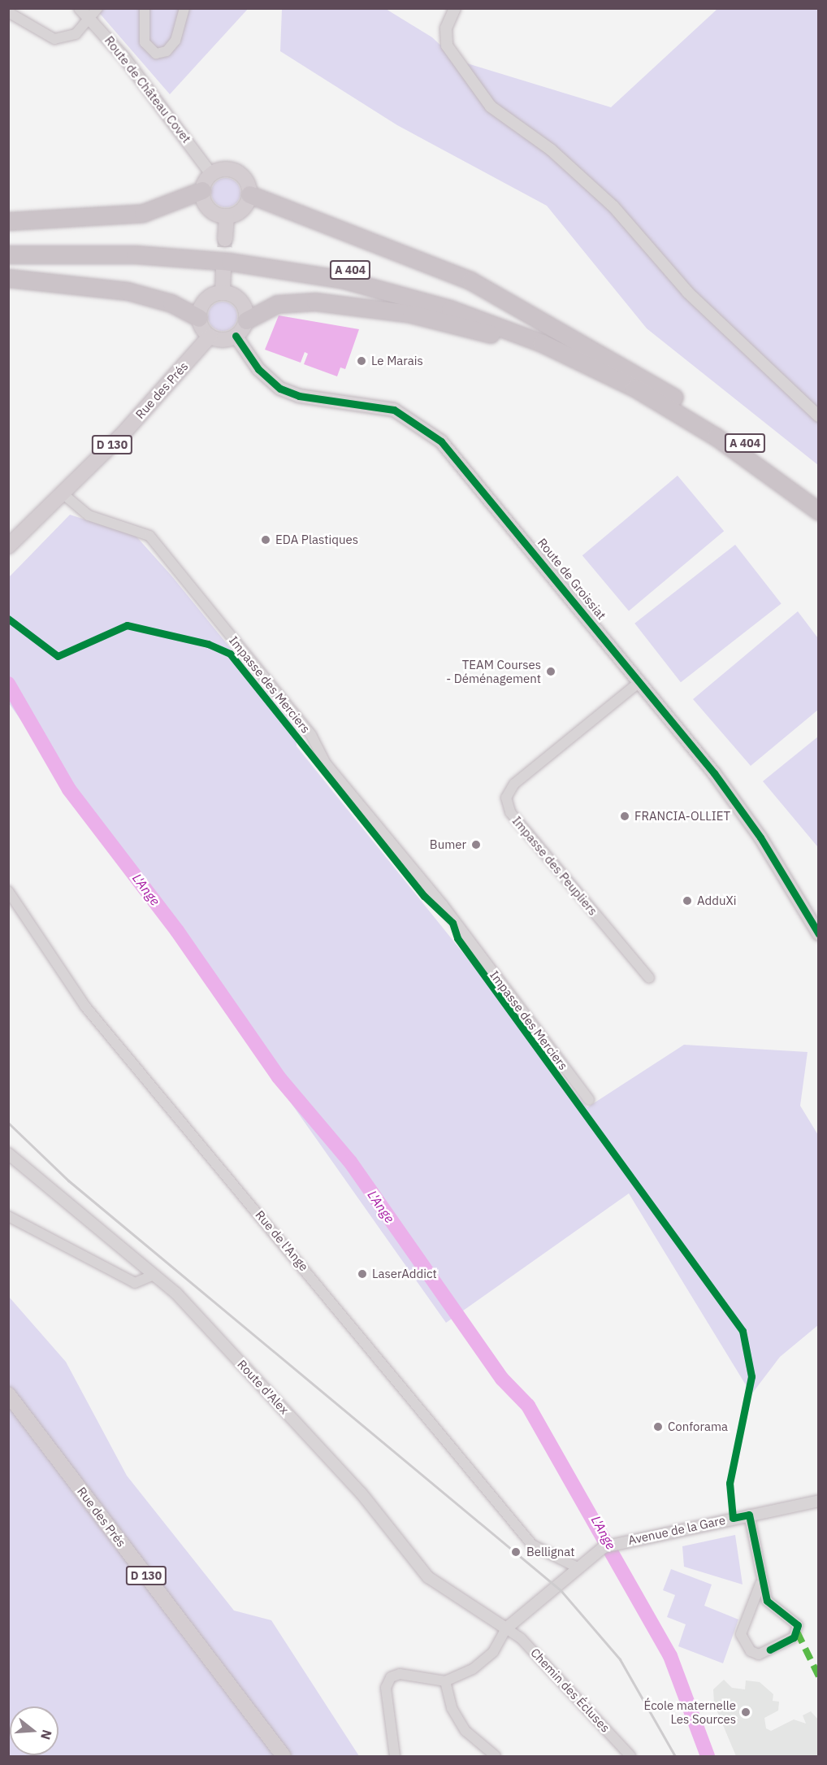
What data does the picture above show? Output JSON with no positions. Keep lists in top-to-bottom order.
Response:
{
  "streets": {
    "highway": ["A 404"],
    "main road": ["Rue des Prés", "D 130", "Route de Groissiat"],
    "street": [
      "Route de Château Covet",
      "Impasse des Merciers",
      "Impasse des Peupliers",
      "Rue de l'Ange",
      "Route d'Alex",
      "Avenue de la Gare",
      "Chemin des Écluses"
    ]
  },
  "crossings": [
    ["Rue des Prés", "Route de Groissiat"],
    ["Rue des Prés", "Impasse des Merciers"],
    ["Route de Groissiat", "Impasse des Peupliers"],
    ["Rue de l'Ange", "Avenue de la Gare"],
    ["Route d'Alex", "Avenue de la Gare"],
    ["Route d'Alex", "Chemin des Écluses"],
    ["Avenue de la Gare", "Chemin des Écluses"]
  ],
  "water": ["L'Ange"],
  "places": [
    "Le Marais",
    "EDA Plastiques",
    "TEAM Courses - Déménagement",
    "FRANCIA-OLLIET",
    "Bumer",
    "AdduXi",
    "LaserAddict",
    "Conforama",
    "Bellignat",
    "École maternelle Les Sources"
  ],
  "north": "right"
}
